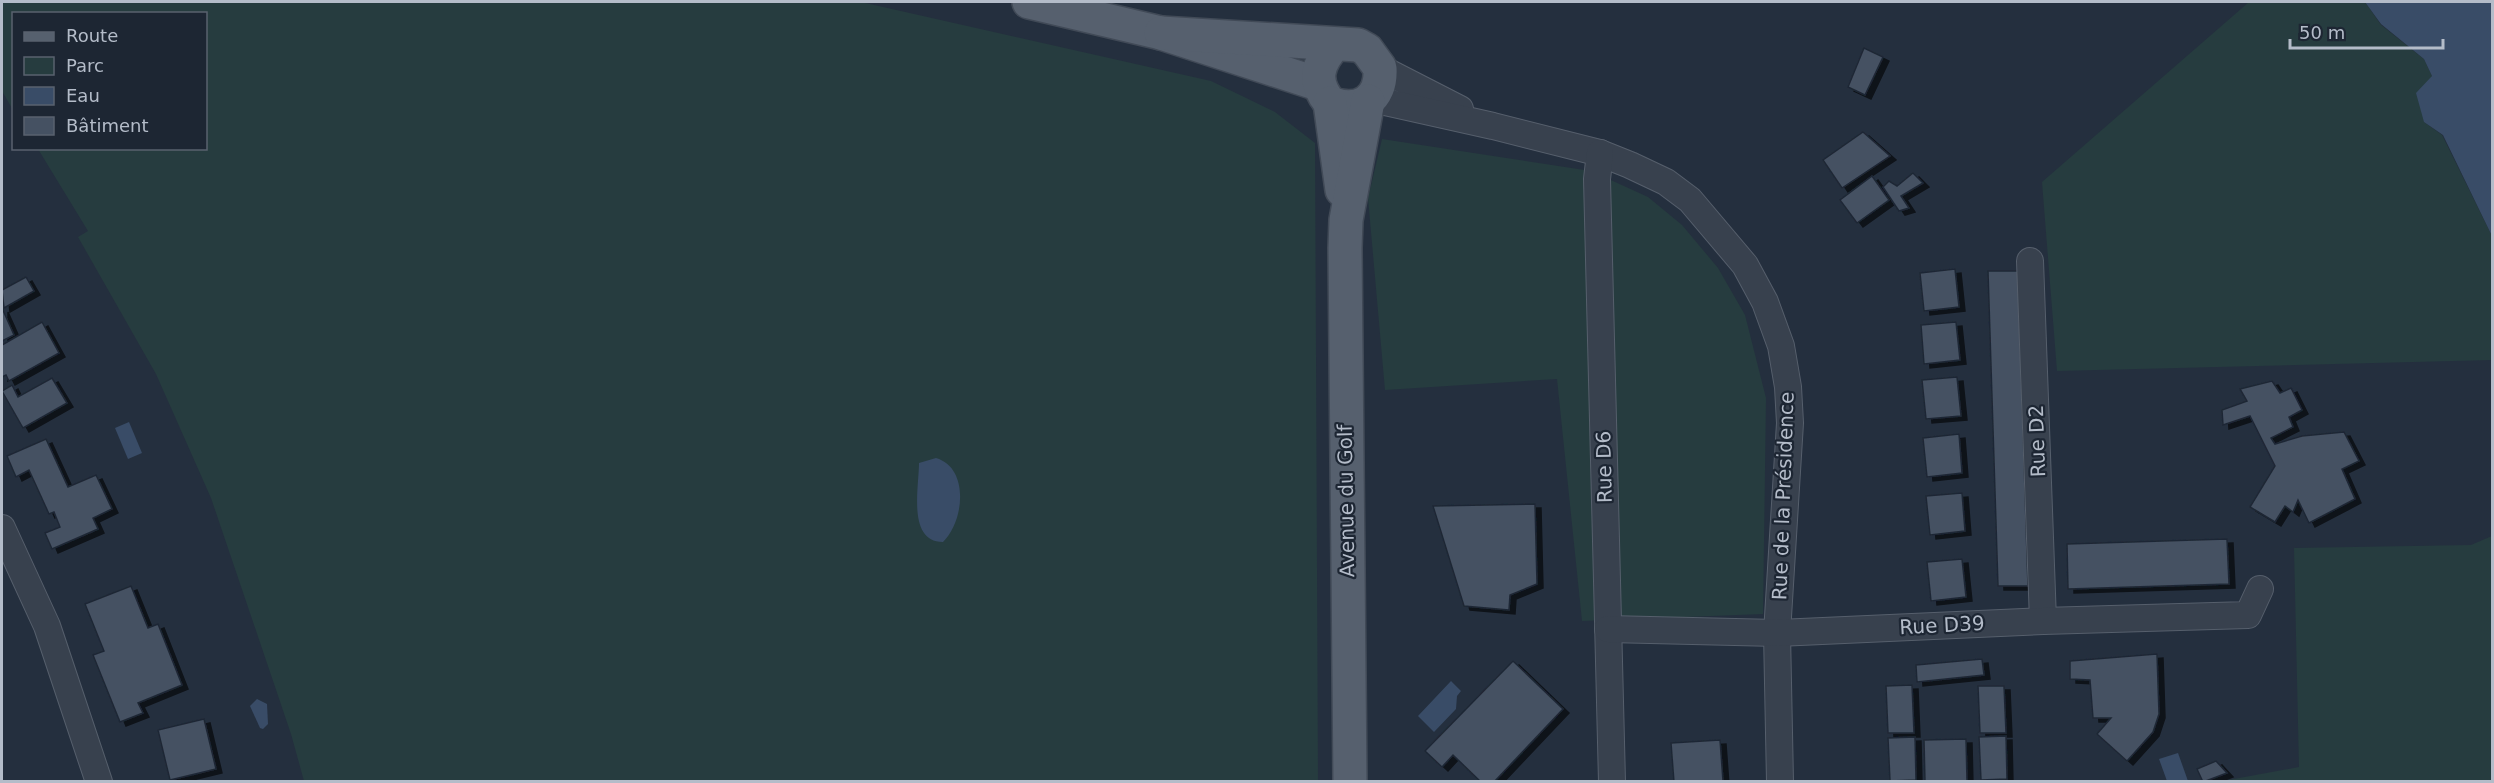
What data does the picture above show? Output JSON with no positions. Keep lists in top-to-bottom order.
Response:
{
  "streets": {
    "main road": ["Avenue du Golf"],
    "street": [
      "Rue D2",
      "Rue D6",
      "Rue de la Présidence",
      "Rue D39"
    ]
  },
  "crossings": [
    ["Rue D2", "Rue D39"],
    ["Rue D6", "Rue de la Présidence"],
    ["Rue D6", "Rue D39"],
    ["Rue de la Présidence", "Avenue du Golf"],
    ["Rue de la Présidence", "Rue D39"]
  ],
  "legend": [
    "Route",
    "Parc",
    "Eau",
    "Bâtiment"
  ],
  "scale_bar": "50 m"
}
